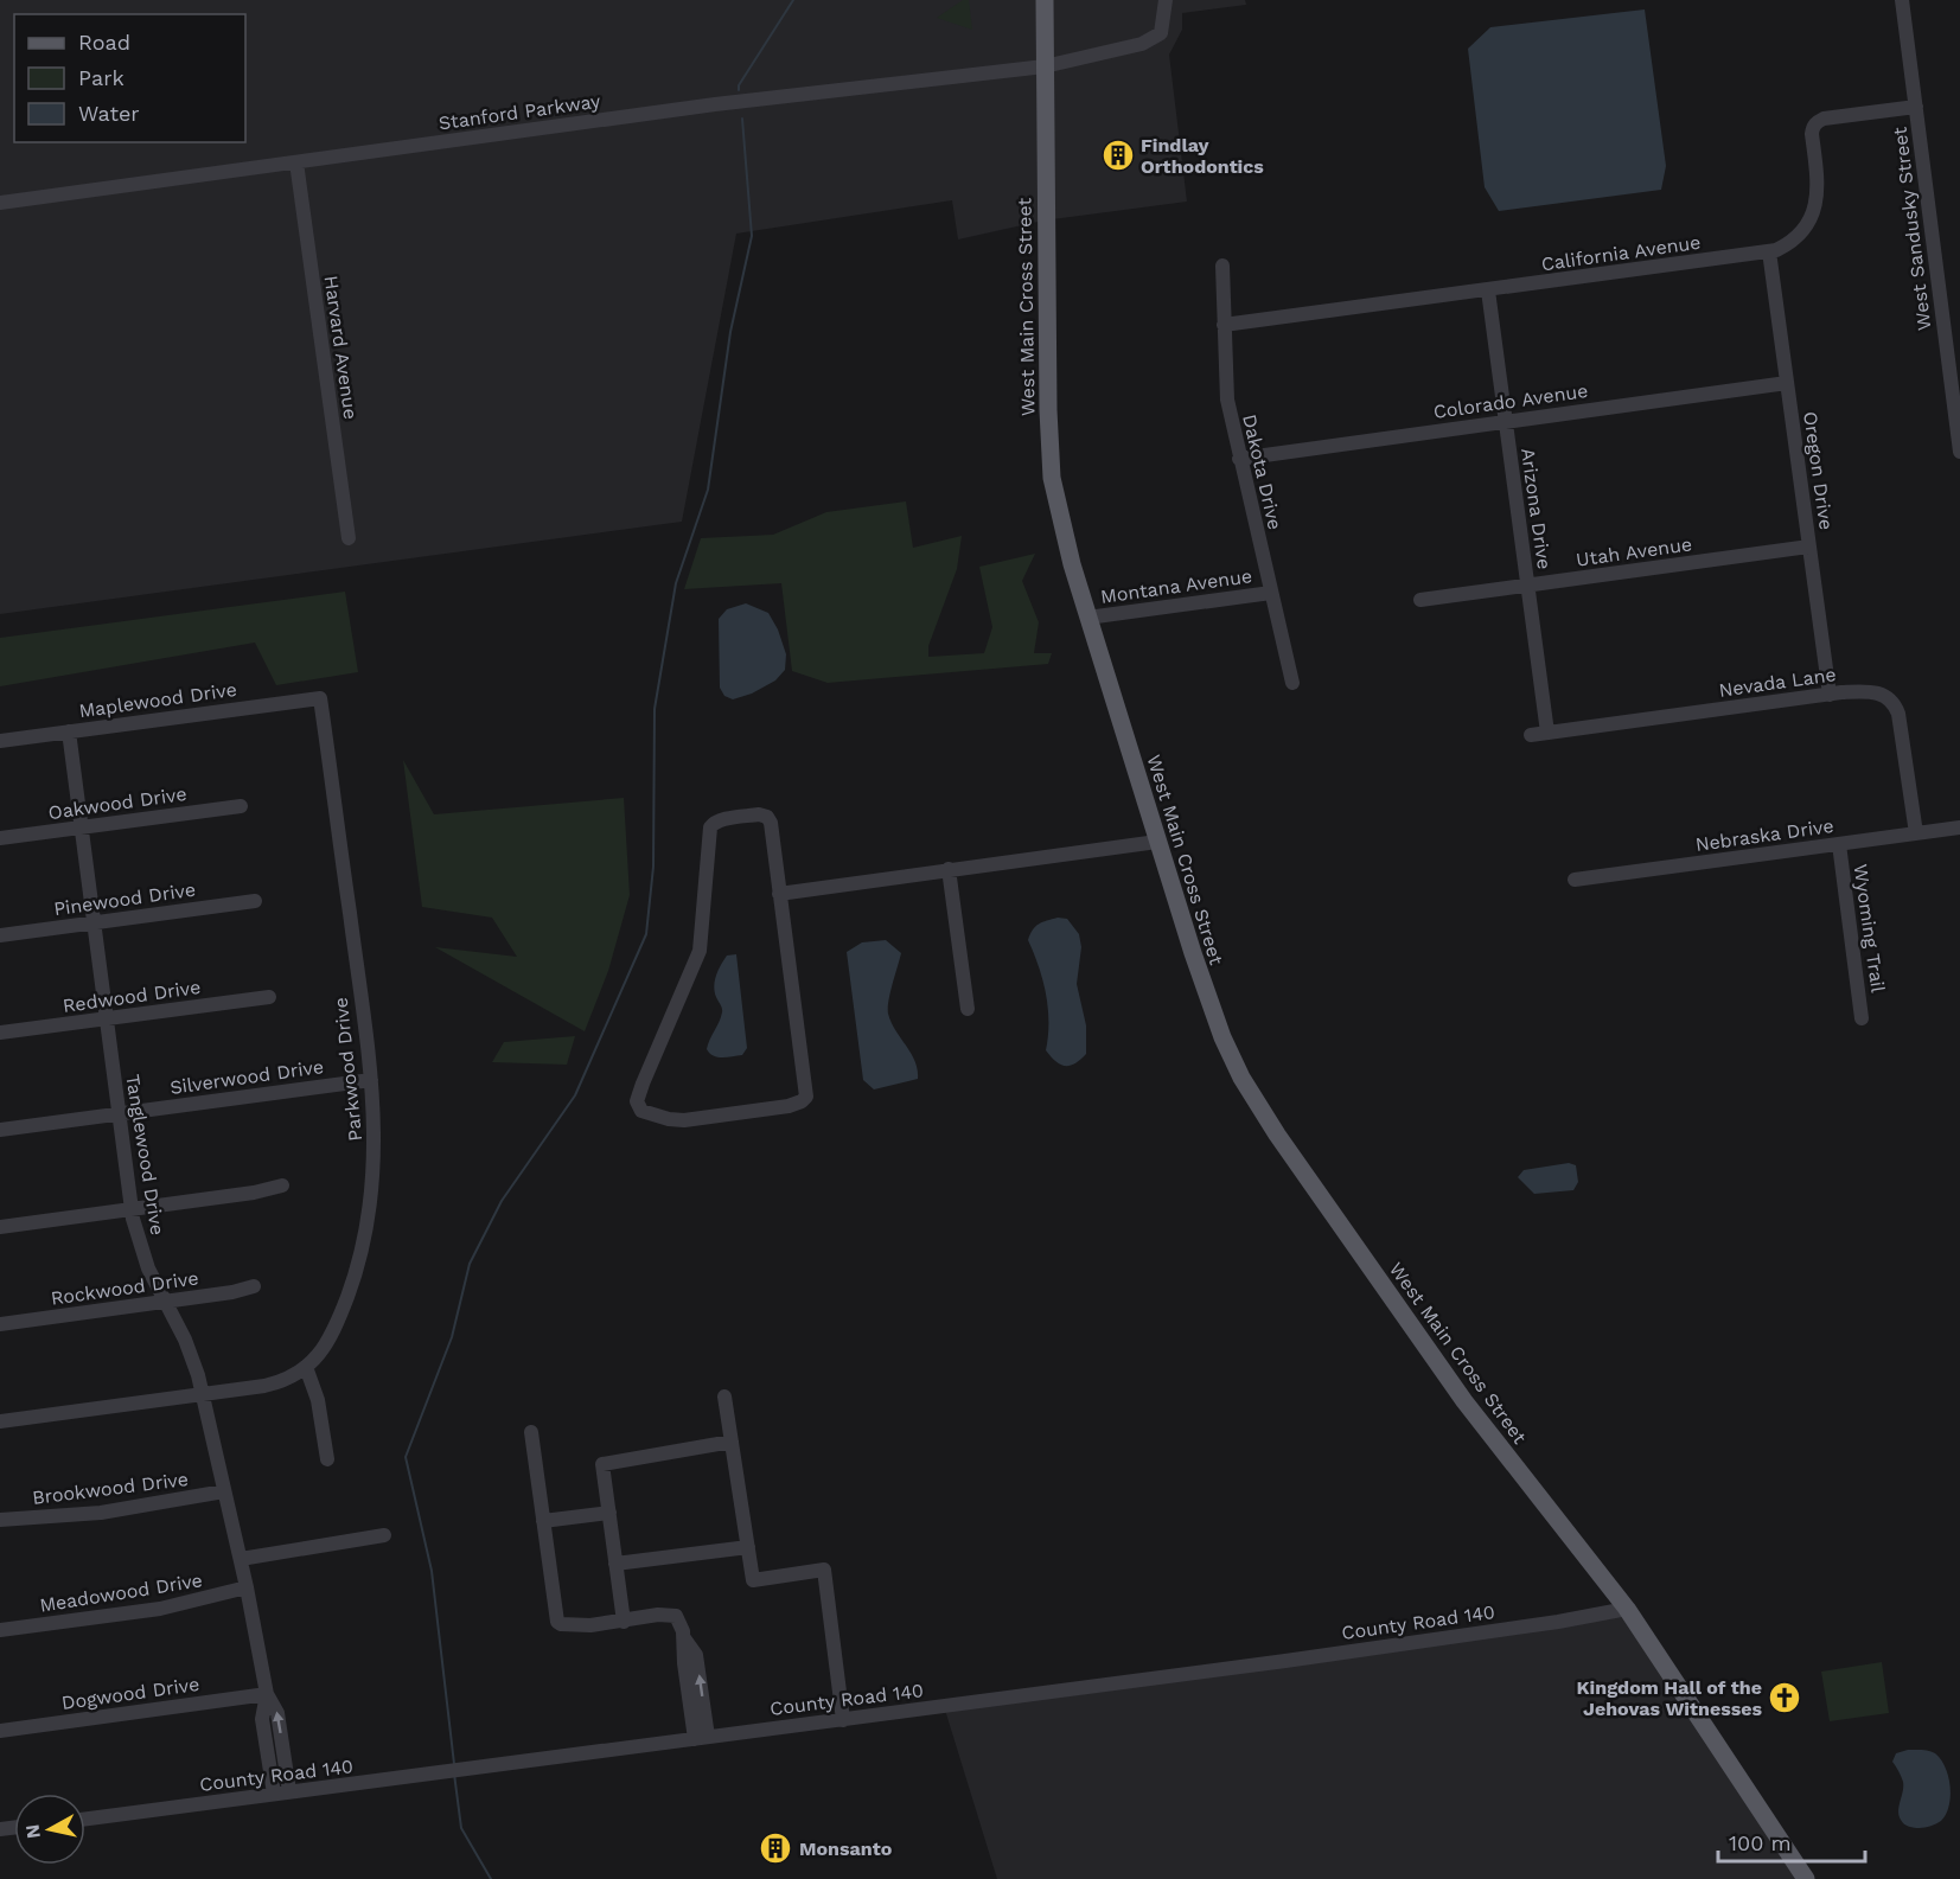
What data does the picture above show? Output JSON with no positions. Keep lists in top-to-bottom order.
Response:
{
  "streets": {
    "main road": ["West Main Cross Street"],
    "street": [
      "Stanford Parkway",
      "West Sandusky Street",
      "California Avenue",
      "Harvard Avenue",
      "Colorado Avenue",
      "Oregon Drive",
      "Dakota Drive",
      "Arizona Drive",
      "Utah Avenue",
      "Montana Avenue",
      "Nevada Lane",
      "Maplewood Drive",
      "Oakwood Drive",
      "Nebraska Drive",
      "Pinewood Drive",
      "Wyoming Trail",
      "Redwood Drive",
      "Parkwood Drive",
      "Silverwood Drive",
      "Tanglewood Drive",
      "Rockwood Drive",
      "Brookwood Drive",
      "Meadowood Drive",
      "County Road 140",
      "Dogwood Drive"
    ]
  },
  "crossings": [
    ["Stanford Parkway", "West Main Cross Street"],
    ["Stanford Parkway", "Harvard Avenue"],
    ["West Sandusky Street", "California Avenue"],
    ["California Avenue", "Oregon Drive"],
    ["California Avenue", "Dakota Drive"],
    ["California Avenue", "Arizona Drive"],
    ["West Main Cross Street", "Montana Avenue"],
    ["West Main Cross Street", "County Road 140"],
    ["Colorado Avenue", "Oregon Drive"],
    ["Colorado Avenue", "Dakota Drive"],
    ["Colorado Avenue", "Arizona Drive"],
    ["Oregon Drive", "Utah Avenue"],
    ["Oregon Drive", "Nevada Lane"],
    ["Dakota Drive", "Montana Avenue"],
    ["Arizona Drive", "Utah Avenue"],
    ["Arizona Drive", "Nevada Lane"],
    ["Nevada Lane", "Nebraska Drive"],
    ["Maplewood Drive", "Parkwood Drive"],
    ["Maplewood Drive", "Tanglewood Drive"],
    ["Oakwood Drive", "Tanglewood Drive"],
    ["Nebraska Drive", "Wyoming Trail"],
    ["Pinewood Drive", "Tanglewood Drive"],
    ["Redwood Drive", "Tanglewood Drive"],
    ["Parkwood Drive", "Silverwood Drive"],
    ["Parkwood Drive", "Tanglewood Drive"],
    ["Silverwood Drive", "Tanglewood Drive"],
    ["Tanglewood Drive", "Rockwood Drive"],
    ["Tanglewood Drive", "Brookwood Drive"],
    ["Tanglewood Drive", "Meadowood Drive"],
    ["Tanglewood Drive", "County Road 140"],
    ["Tanglewood Drive", "Dogwood Drive"]
  ],
  "places": {
    "building": ["Findlay Orthodontics", "Monsanto"],
    "church": ["Kingdom Hall of the Jehovas Witnesses"]
  },
  "legend": ["Road", "Park", "Water"],
  "scale_bar": "100 m",
  "north": "left"
}
